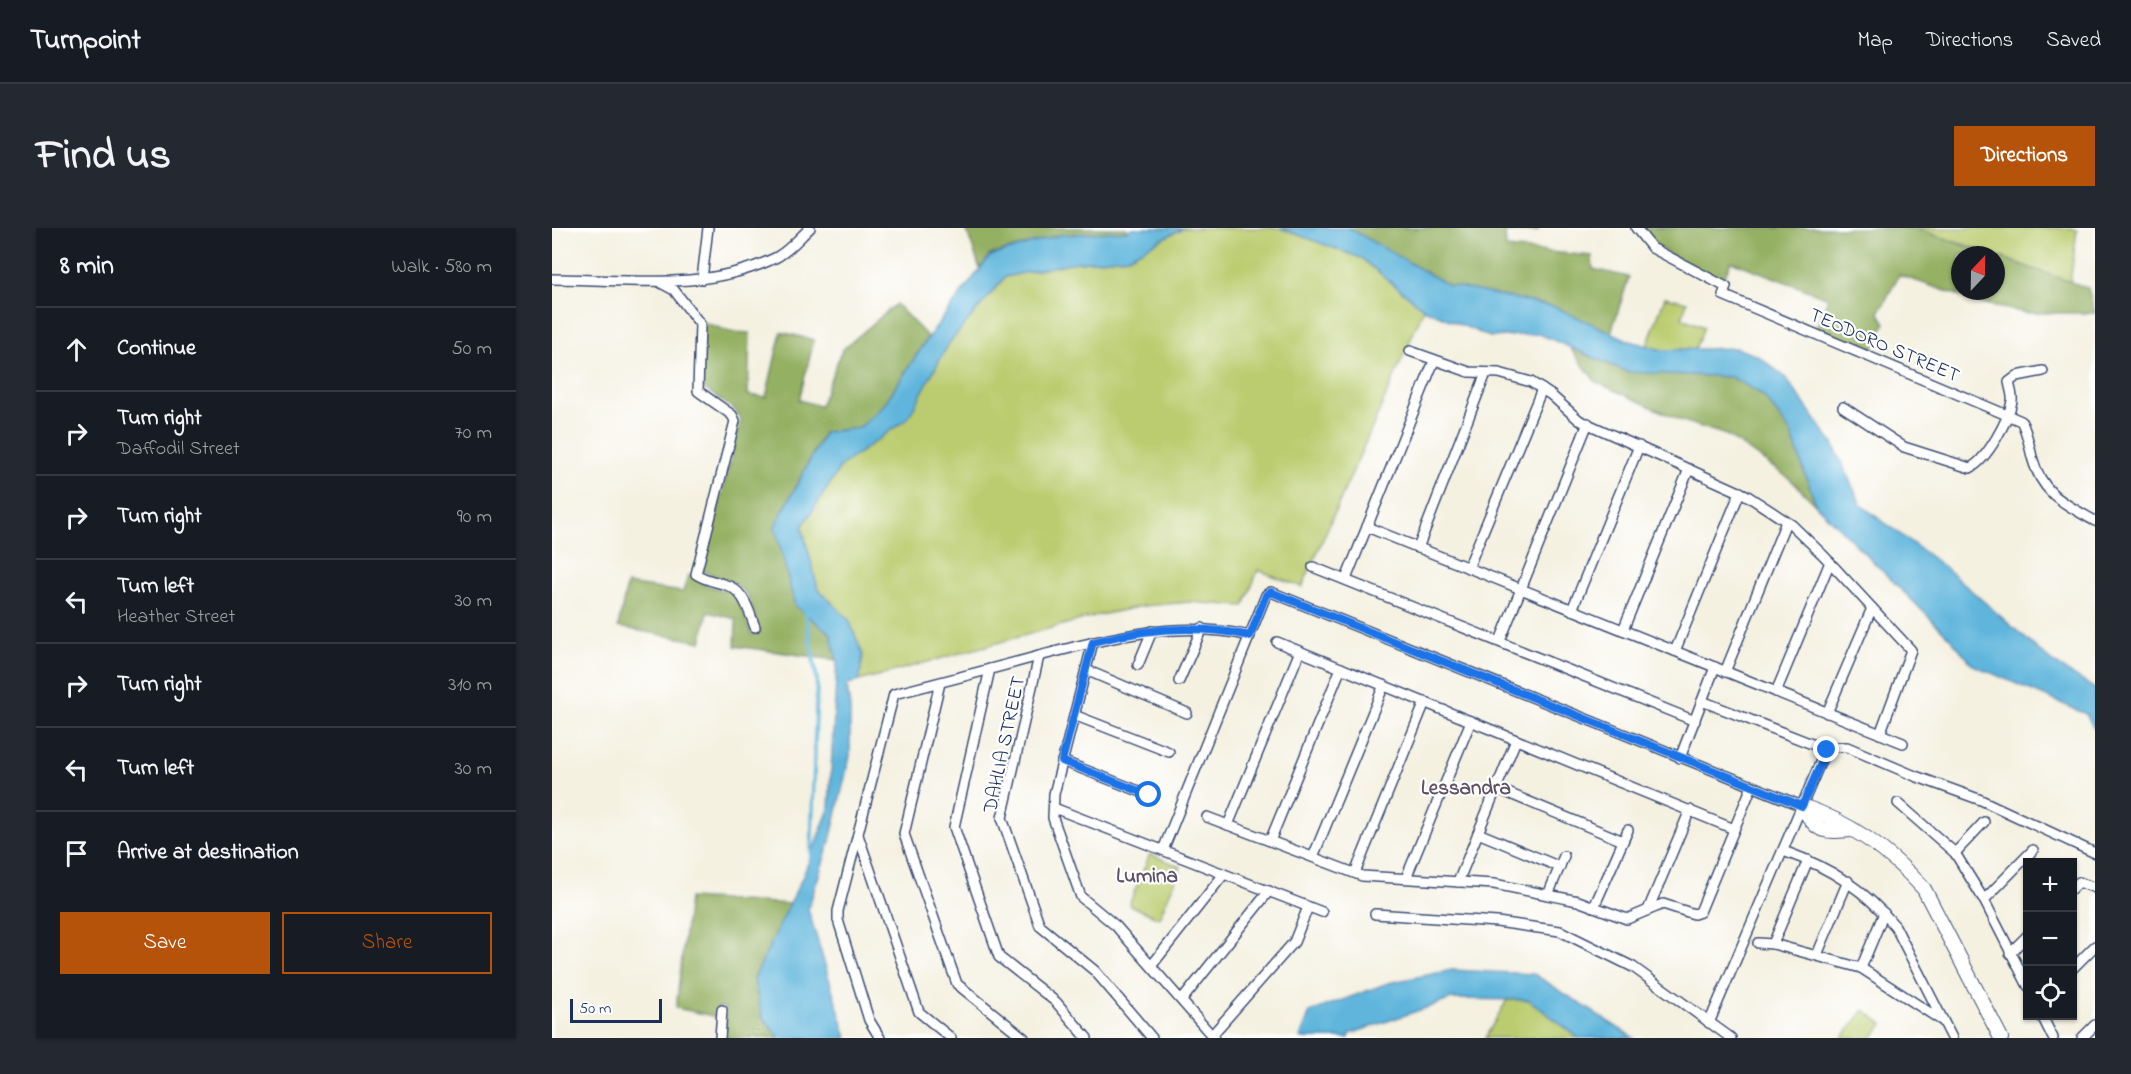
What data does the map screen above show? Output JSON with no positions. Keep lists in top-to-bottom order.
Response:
{
  "streets": {
    "street": ["TEODORO STREET", "DAHLIA STREET"]
  },
  "districts": ["Lessandra", "Lumina"],
  "scale_bar": "50 m",
  "north": "top",
  "page": {
    "header": "Turnpoint",
    "nav": ["Map", "Directions", "Saved"],
    "title": "Find us",
    "buttons": [
      "Directions",
      ["Save", "Share"]
    ],
    "heading": ["8 min", "Walk · 580 m"],
    "list": [
      ["Continue", "50 m"],
      ["Turn right", "Daffodil Street", "70 m"],
      ["Turn right", "90 m"],
      ["Turn left", "Heather Street", "30 m"],
      ["Turn right", "310 m"],
      ["Turn left", "30 m"],
      "Arrive at destination"
    ],
    "map_buttons": ["+", "−"],
    "scale": "50 m"
  }
}
